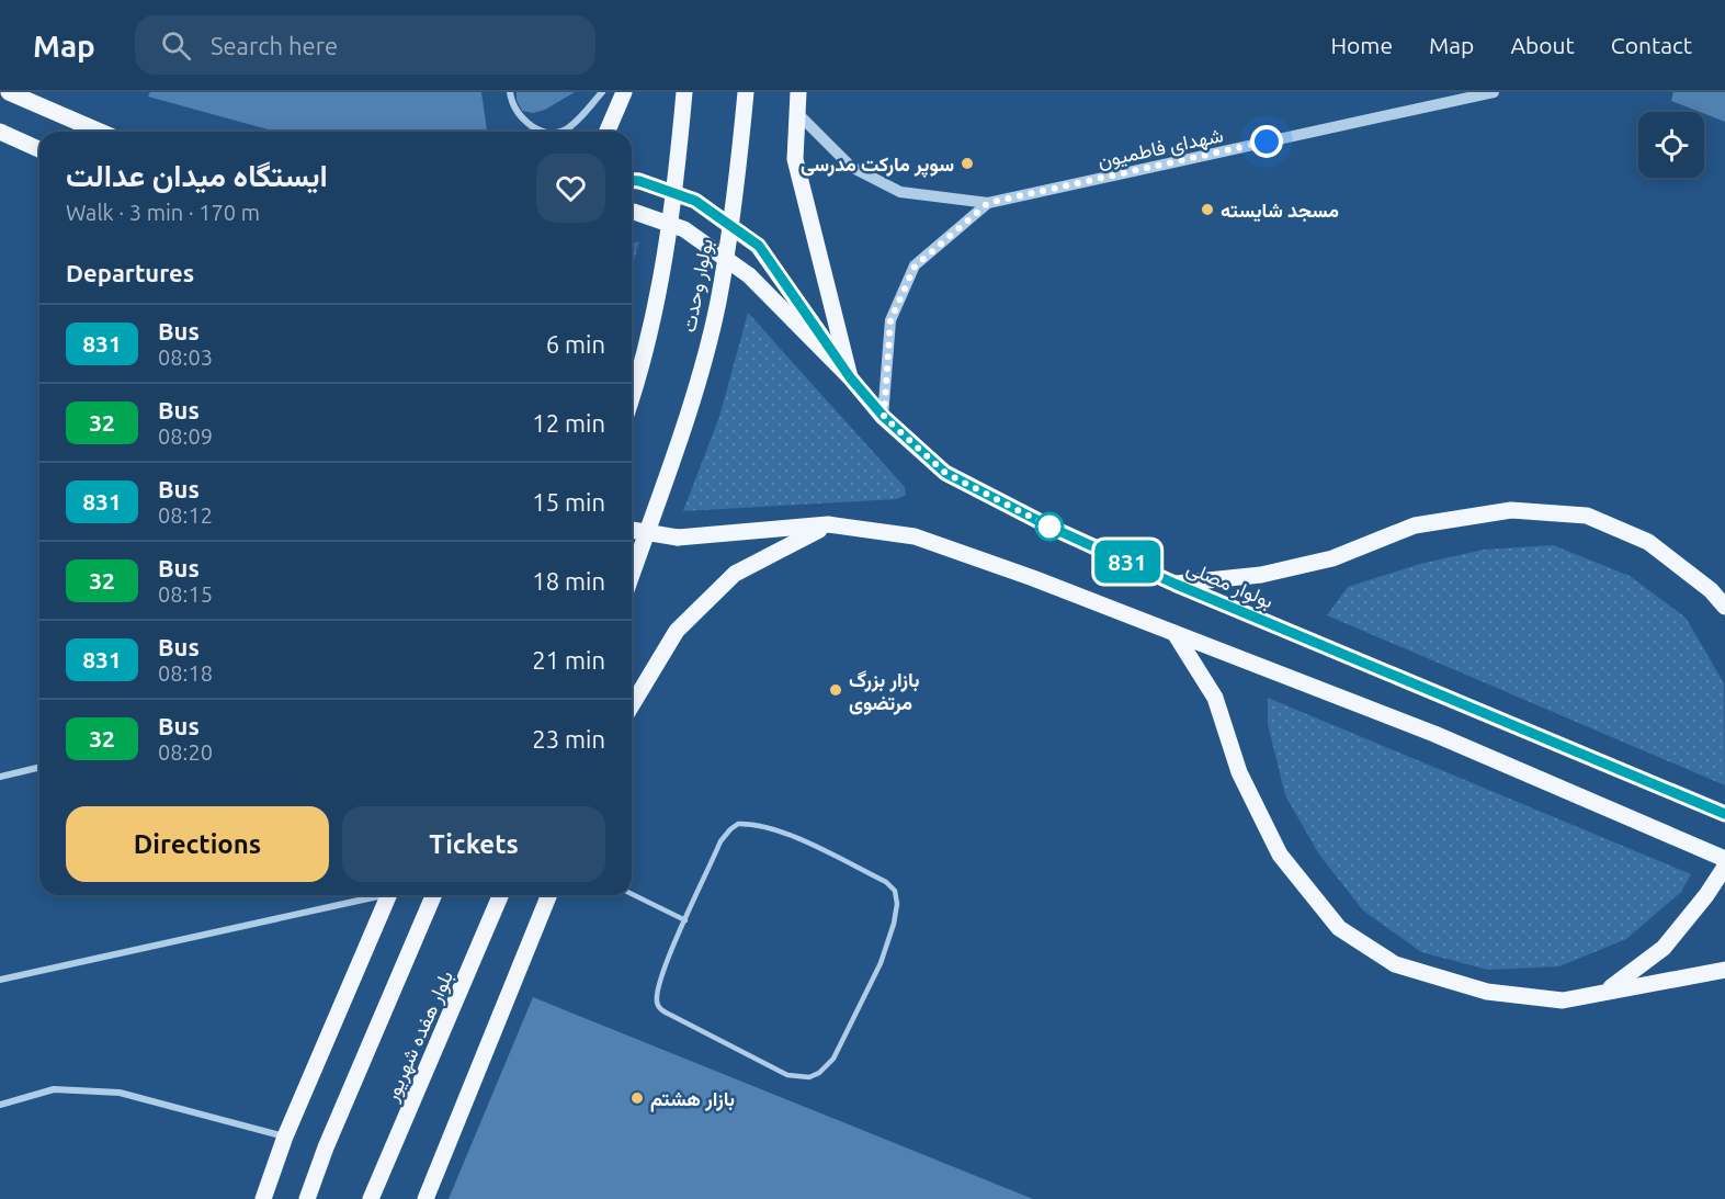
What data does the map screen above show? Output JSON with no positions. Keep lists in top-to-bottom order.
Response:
{
  "streets": {
    "main road": ["بولوار وحدت", "بولوار مصلی", "بلوار هفده شهریور"],
    "street": ["شهدای فاطمیون"]
  },
  "crossings": [
    ["شهدای فاطمیون", "بولوار مصلی"]
  ],
  "places": [
    "سوپر مارکت مدرسی",
    "مسجد شایسته",
    "بازار بزرگ مرتضوی",
    "بازار هشتم"
  ],
  "lines": ["bus line 831"],
  "page": {
    "header": "Map",
    "search": "Search here",
    "nav": [
      "Home",
      "Map",
      "About",
      "Contact"
    ],
    "on_map": "831",
    "heading": [
      ["ایستگاه میدان عدالت", "Walk · 3 min · 170 m"],
      "Departures"
    ],
    "list": [
      {
        "mark": "831",
        "name": "Bus",
        "note": "08:03",
        "value": "6 min"
      },
      {
        "mark": "32",
        "name": "Bus",
        "note": "08:09",
        "value": "12 min"
      },
      {
        "mark": "831",
        "name": "Bus",
        "note": "08:12",
        "value": "15 min"
      },
      {
        "mark": "32",
        "name": "Bus",
        "note": "08:15",
        "value": "18 min"
      },
      {
        "mark": "831",
        "name": "Bus",
        "note": "08:18",
        "value": "21 min"
      },
      {
        "mark": "32",
        "name": "Bus",
        "note": "08:20",
        "value": "23 min"
      }
    ],
    "buttons": ["Directions", "Tickets"]
  }
}
